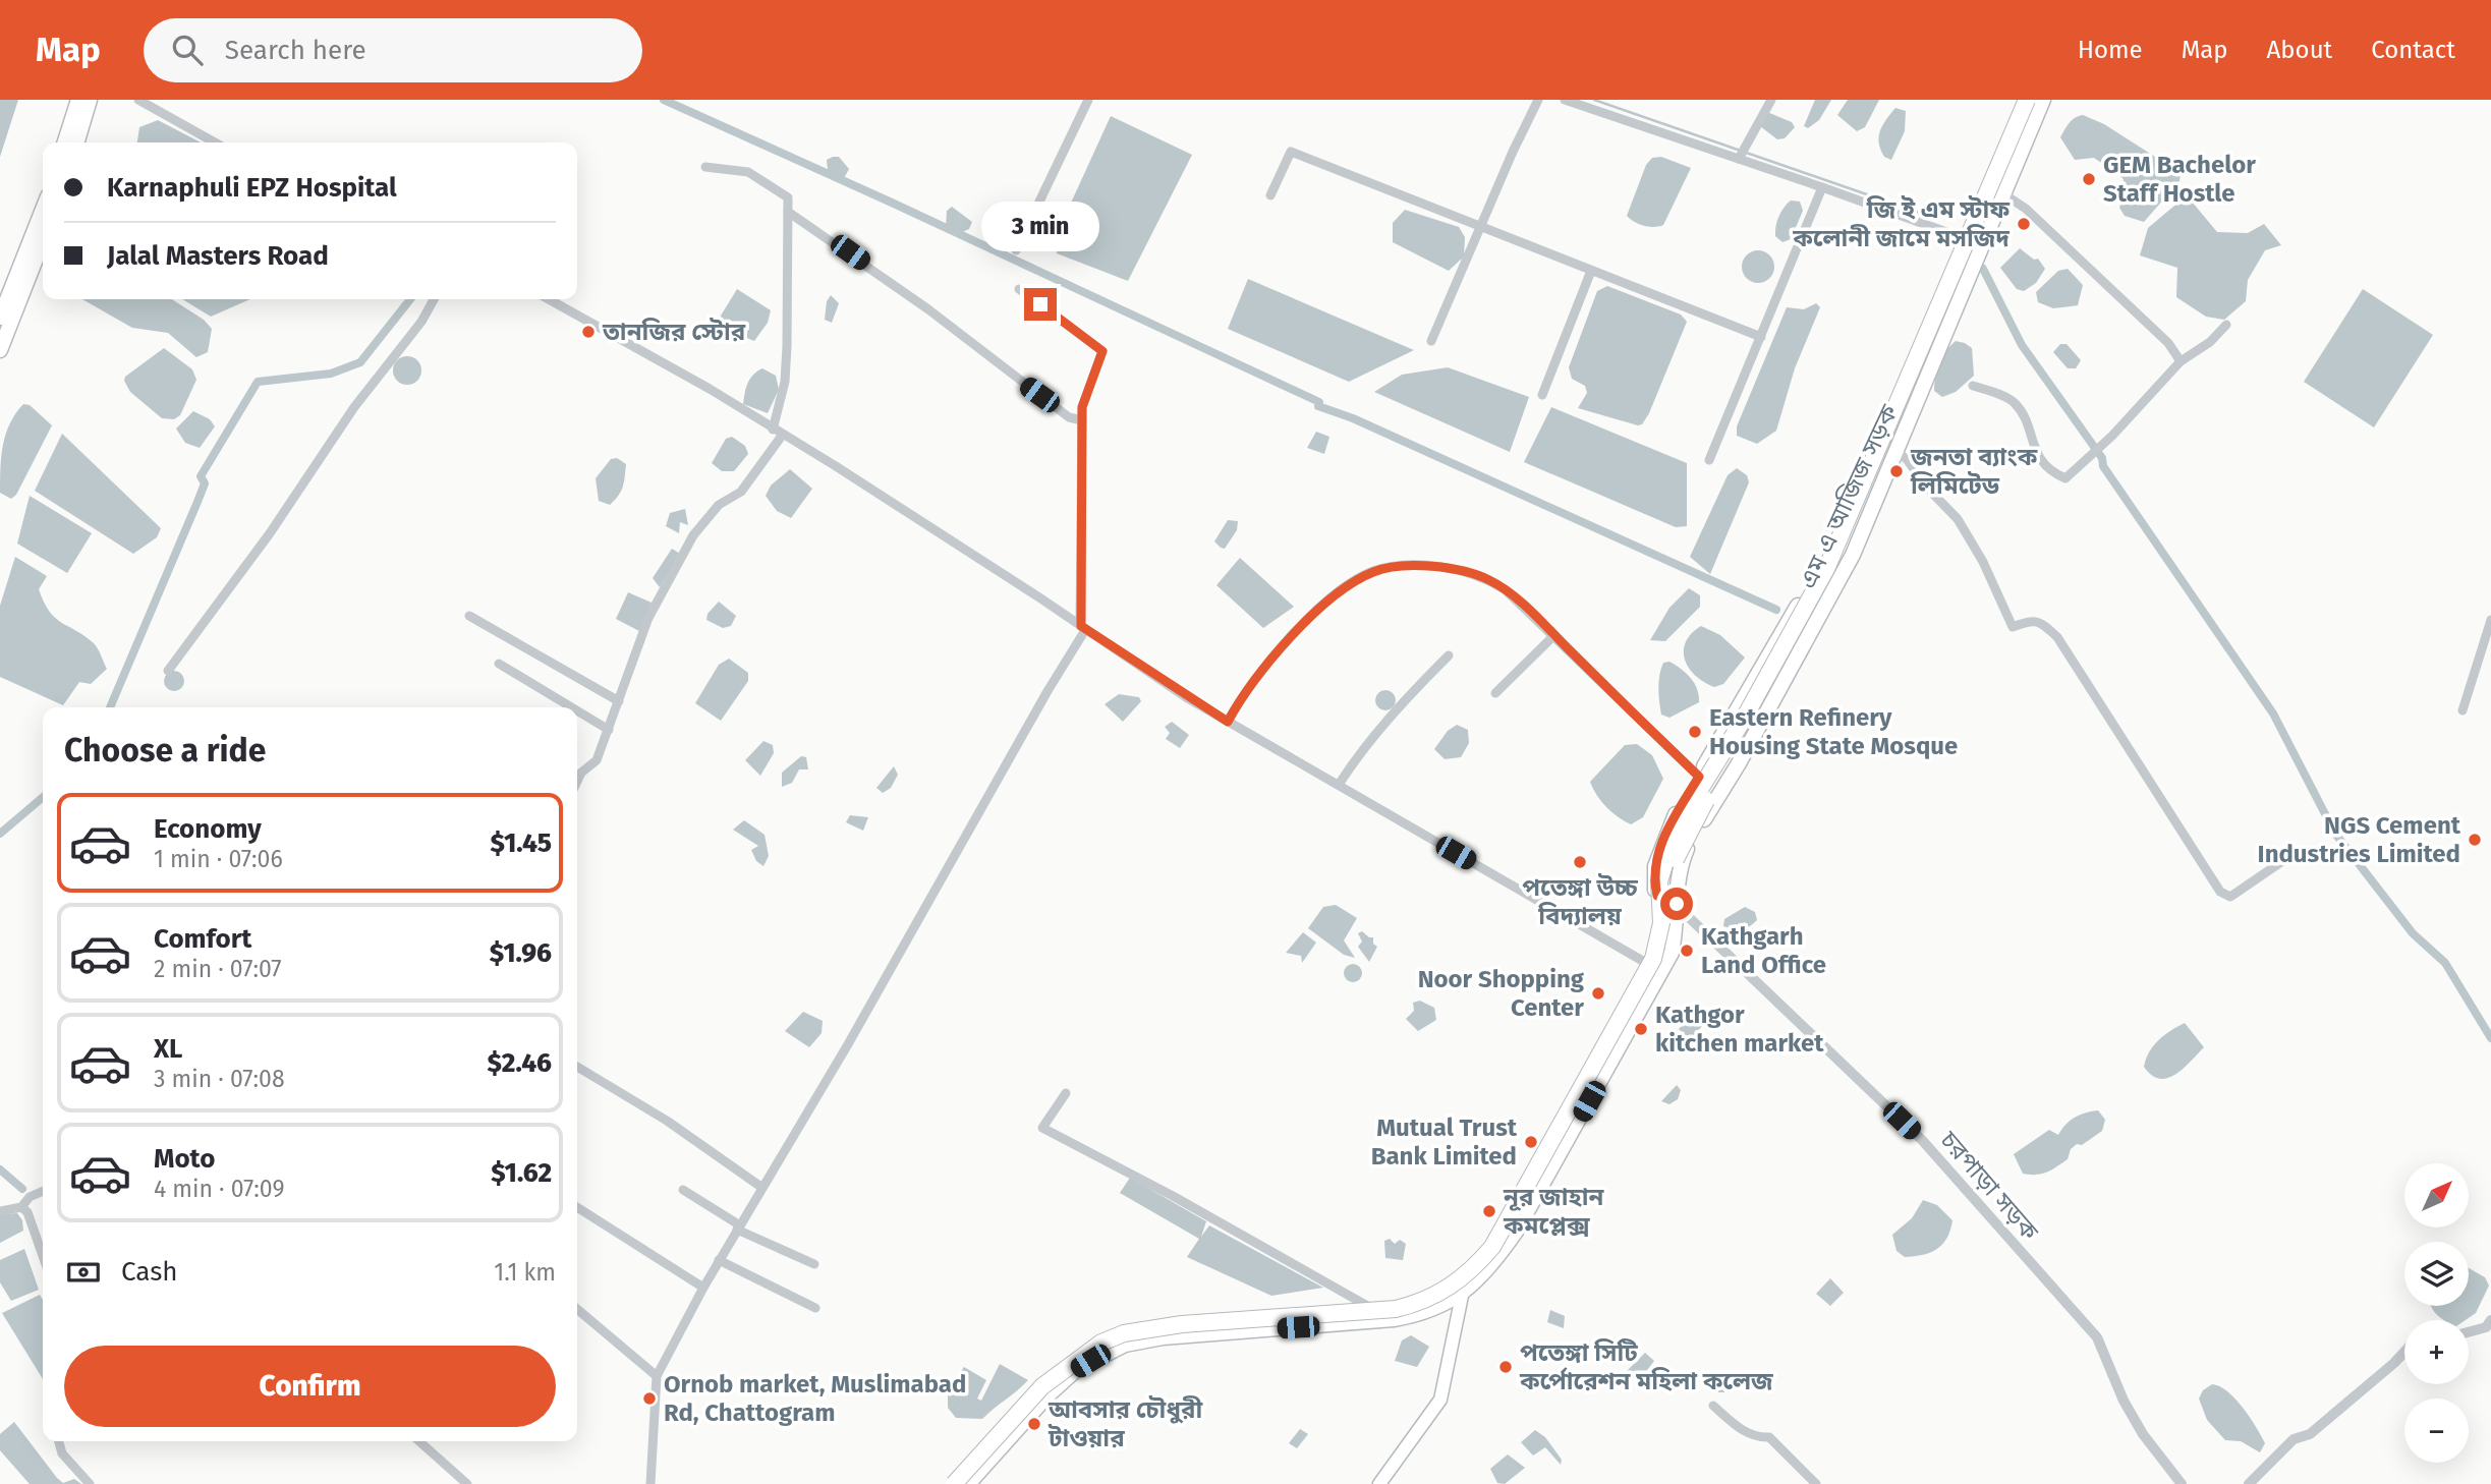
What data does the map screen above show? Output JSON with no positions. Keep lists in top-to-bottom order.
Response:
{
  "streets": {
    "main road": ["এম এ আজিজ সড়ক"],
    "street": ["চরপাড়া সড়ক"]
  },
  "crossings": [
    ["এম এ আজিজ সড়ক", "চরপাড়া সড়ক"]
  ],
  "places": [
    "GEM Bachelor Staff Hostle",
    "জি ই এম স্টাফ কলোনী জামে মসজিদ",
    "তানজির স্টোর",
    "জনতা ব্যাংক লিমিটেড",
    "Eastern Refinery Housing State Mosque",
    "NGS Cement Industries Limited",
    "পতেঙ্গা উচ্চ বিদ্যালয়",
    "Kathgarh Land Office",
    "Noor Shopping Center",
    "Kathgor kitchen market",
    "Mutual Trust Bank Limited",
    "নূর জাহান কমপ্লেক্স",
    "পতেঙ্গা সিটি কর্পোরেশন মহিলা কলেজ",
    "Ornob market, Muslimabad Rd, Chattogram",
    "আবসার চৌধুরী টাওয়ার"
  ],
  "north": "top right",
  "page": {
    "header": "Map",
    "search": "Search here",
    "nav": [
      "Home",
      "Map",
      "About",
      "Contact"
    ],
    "banner": ["Karnaphuli EPZ Hospital", "Jalal Masters Road"],
    "bubble": "3 min",
    "heading": "Choose a ride",
    "list": [
      {
        "name": "Economy",
        "note": "1 min · 07:06",
        "value": "$1.45"
      },
      {
        "name": "Comfort",
        "note": "2 min · 07:07",
        "value": "$1.96"
      },
      {
        "name": "XL",
        "note": "3 min · 07:08",
        "value": "$2.46"
      },
      {
        "name": "Moto",
        "note": "4 min · 07:09",
        "value": "$1.62"
      }
    ],
    "map_buttons": ["+", "−"],
    "pay": ["Cash", "1.1 km"],
    "buttons": "Confirm"
  }
}
